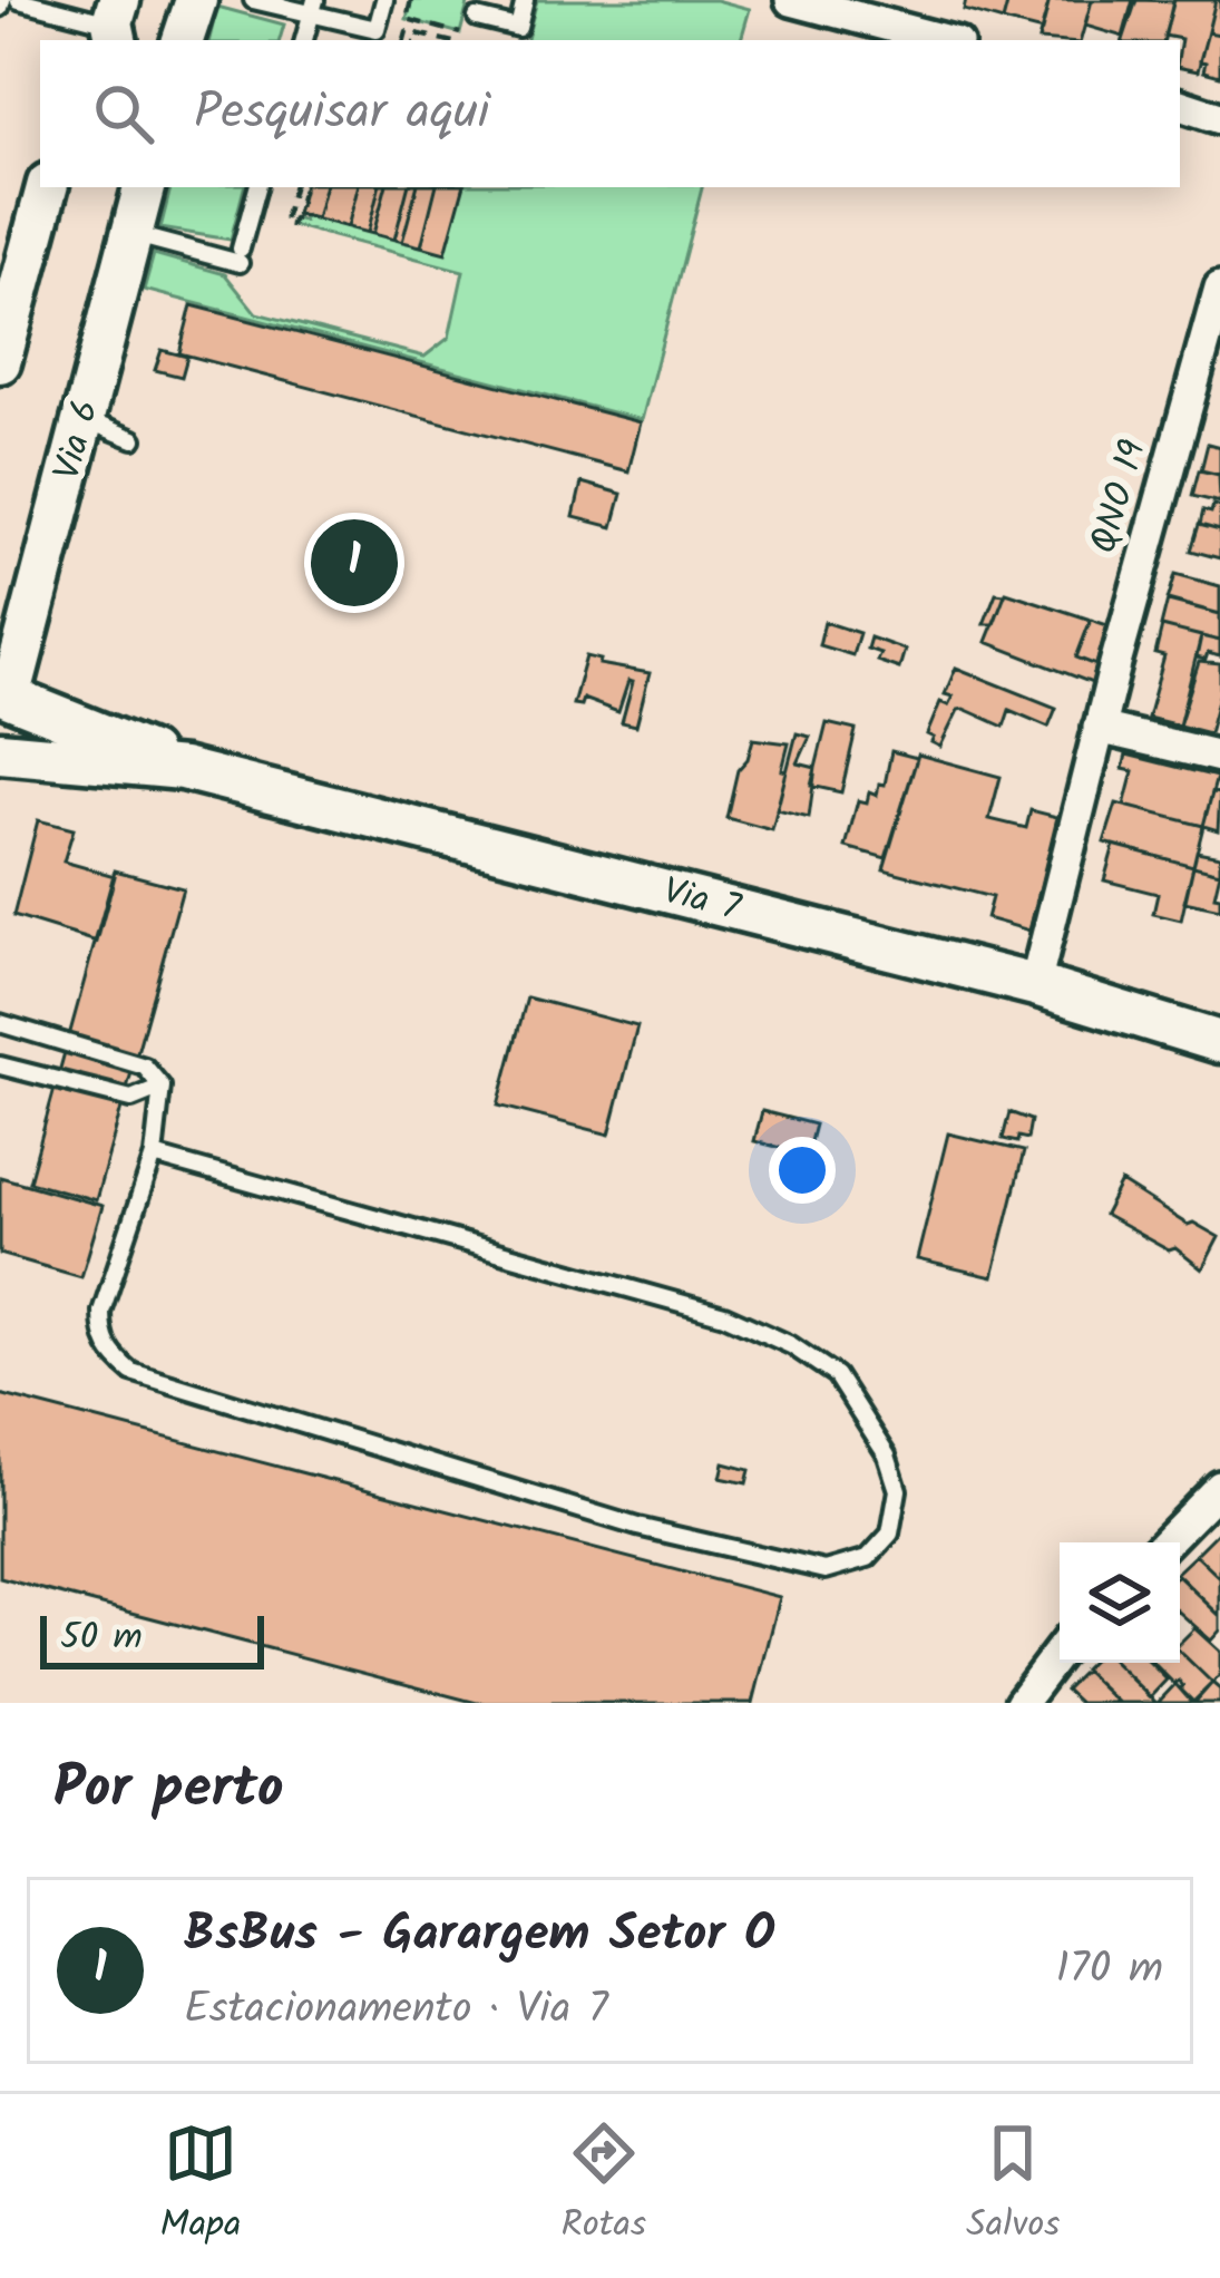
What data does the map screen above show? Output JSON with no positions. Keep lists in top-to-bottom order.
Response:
{
  "streets": {
    "main road": ["Via 6", "Via 7"],
    "street": ["QNO 19"]
  },
  "crossings": [
    ["Via 6", "Via 7"],
    ["QNO 19", "Via 7"]
  ],
  "scale_bar": "50 m",
  "page": {
    "search": "Pesquisar aqui",
    "pins": "1",
    "scale": "50 m",
    "heading": "Por perto",
    "list": [
      {
        "mark": "1",
        "name": "BsBus - Garargem Setor O",
        "note": "Estacionamento · Via 7",
        "value": "170 m"
      }
    ],
    "nav": ["Mapa", "Rotas", "Salvos"]
  }
}
